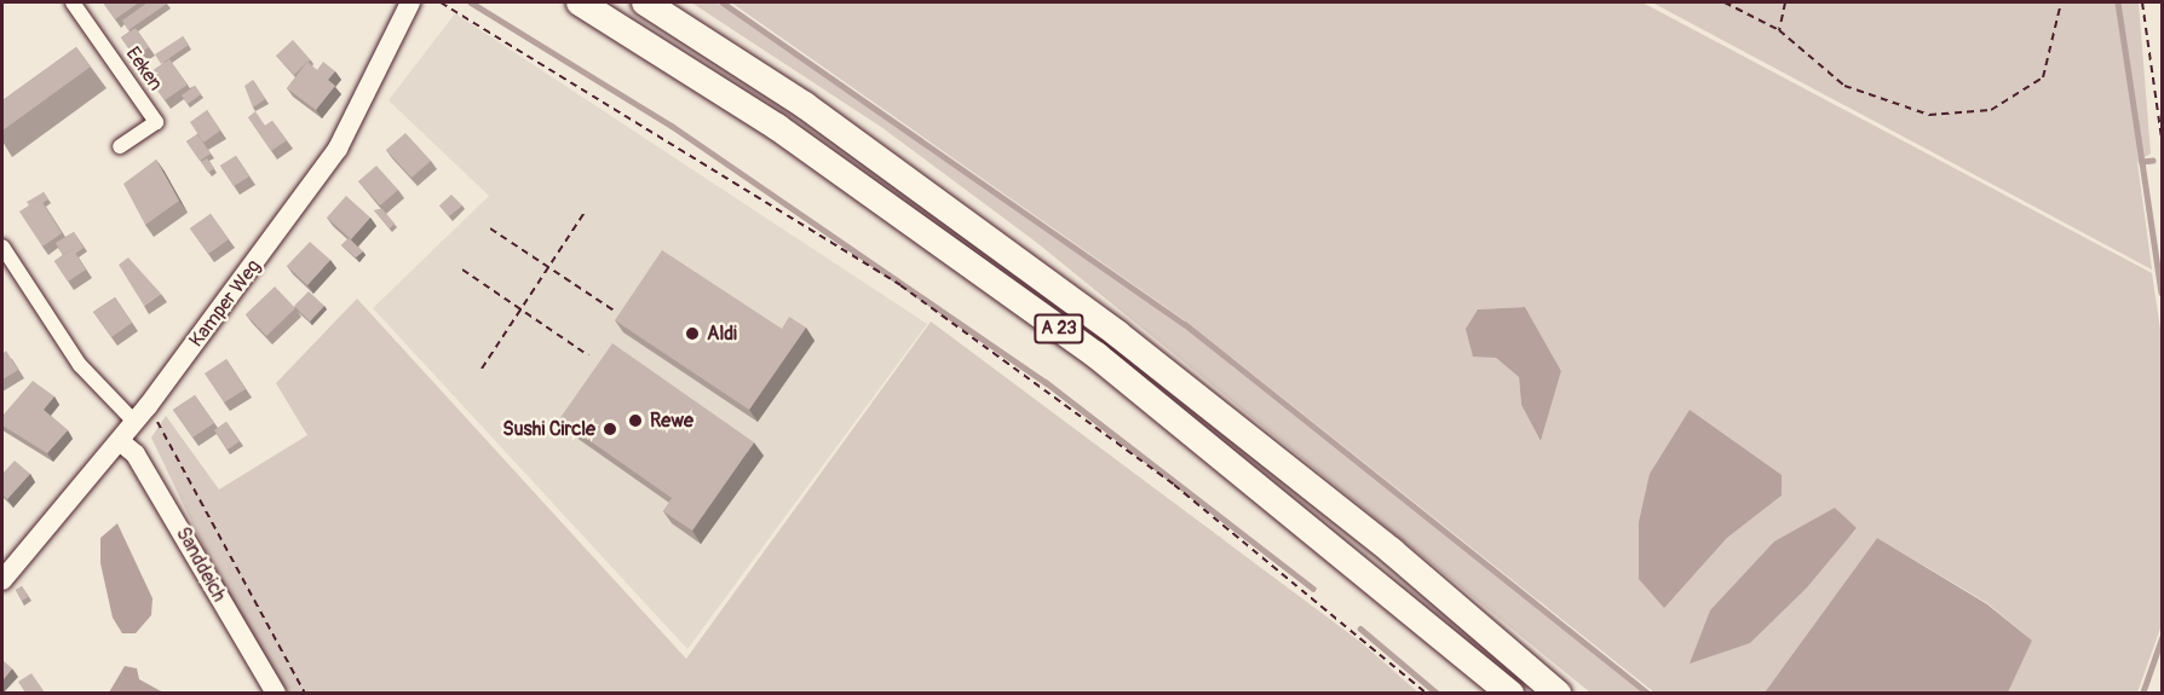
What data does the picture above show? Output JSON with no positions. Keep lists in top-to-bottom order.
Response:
{
  "streets": {
    "highway": ["A 23"],
    "main road": ["Kamper Weg", "Sanddeich"],
    "street": ["Eeken"]
  },
  "crossings": [
    ["Kamper Weg", "Sanddeich"]
  ],
  "places": ["Aldi", "Rewe", "Sushi Circle"]
}
